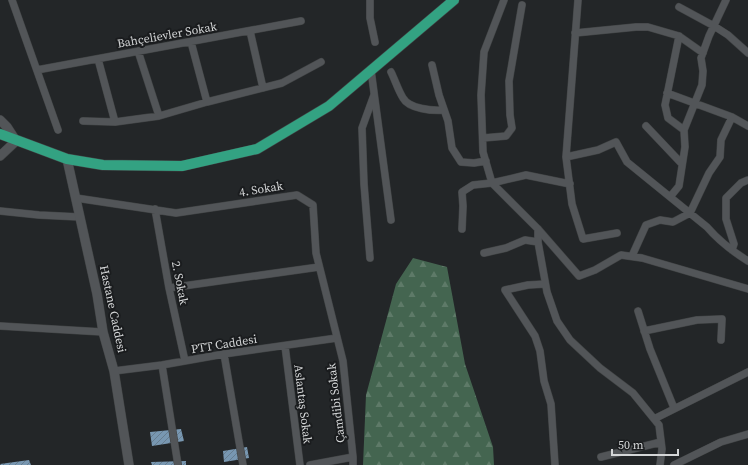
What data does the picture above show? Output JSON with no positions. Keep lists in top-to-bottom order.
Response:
{
  "streets": {
    "street": [
      "Bahçelievler Sokak",
      "4. Sokak",
      "2. Sokak",
      "Hastane Caddesi",
      "PTT Caddesi",
      "Çamdibi Sokak",
      "Aslantaş Sokak"
    ]
  },
  "crossings": [
    ["4. Sokak", "2. Sokak"],
    ["4. Sokak", "Hastane Caddesi"],
    ["4. Sokak", "PTT Caddesi"],
    ["4. Sokak", "Çamdibi Sokak"],
    ["2. Sokak", "PTT Caddesi"],
    ["Hastane Caddesi", "PTT Caddesi"],
    ["PTT Caddesi", "Çamdibi Sokak"],
    ["PTT Caddesi", "Aslantaş Sokak"]
  ],
  "scale_bar": "50 m"
}
